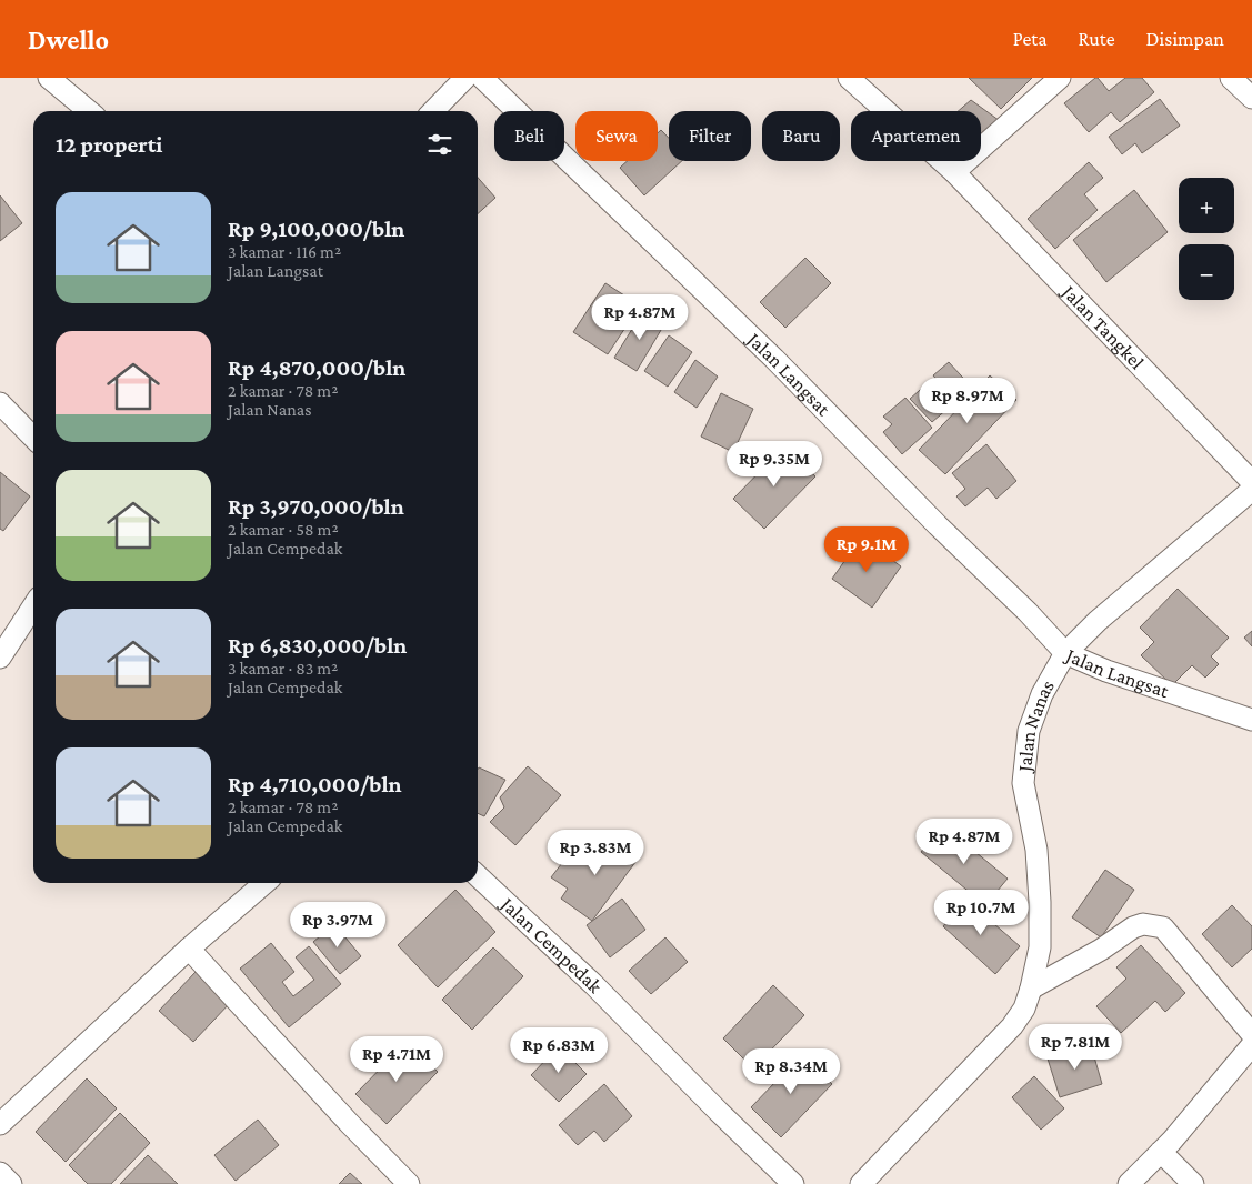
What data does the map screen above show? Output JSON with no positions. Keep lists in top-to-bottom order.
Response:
{
  "streets": {
    "street": [
      "Jalan Tangkel",
      "Jalan Langsat",
      "Jalan Nanas",
      "Jalan Cempedak"
    ]
  },
  "crossings": [
    ["Jalan Langsat", "Jalan Nanas"]
  ],
  "page": {
    "header": "Dwello",
    "nav": ["Peta", "Rute", "Disimpan"],
    "chip": [
      "Beli",
      "Sewa",
      "Filter",
      "Baru",
      "Apartemen"
    ],
    "heading": "12 properti",
    "map_buttons": ["+", "−"],
    "list": [
      {
        "name": "Rp 9,100,000/bln",
        "note": "3 kamar · 116 m² · Jalan Langsat"
      },
      {
        "name": "Rp 4,870,000/bln",
        "note": "2 kamar · 78 m² · Jalan Nanas"
      },
      {
        "name": "Rp 3,970,000/bln",
        "note": "2 kamar · 58 m² · Jalan Cempedak"
      },
      {
        "name": "Rp 6,830,000/bln",
        "note": "3 kamar · 83 m² · Jalan Cempedak"
      },
      {
        "name": "Rp 4,710,000/bln",
        "note": "2 kamar · 78 m² · Jalan Cempedak"
      }
    ],
    "price": [
      "Rp 4.87M",
      "Rp 8.97M",
      "Rp 9.35M",
      "Rp 9.1M",
      "Rp 4.87M",
      "Rp 3.83M",
      "Rp 10.7M",
      "Rp 3.97M",
      "Rp 7.81M",
      "Rp 6.83M",
      "Rp 4.71M",
      "Rp 8.34M"
    ]
  }
}
